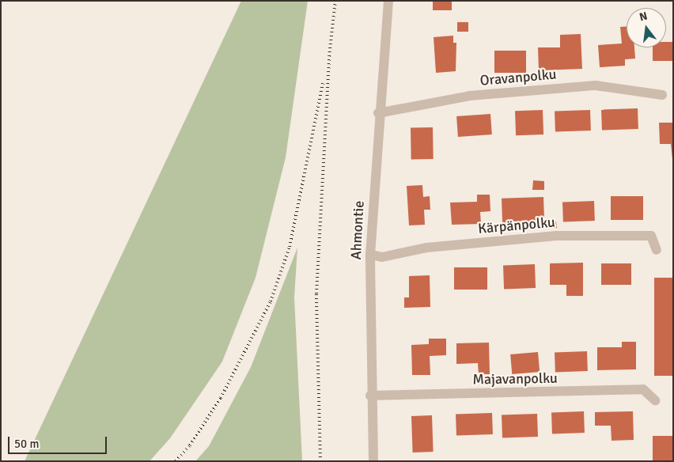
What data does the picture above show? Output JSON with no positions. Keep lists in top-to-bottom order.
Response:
{
  "streets": {
    "street": [
      "Oravanpolku",
      "Kärpänpolku",
      "Ahmontie",
      "Majavanpolku"
    ]
  },
  "crossings": [
    ["Oravanpolku", "Ahmontie"],
    ["Kärpänpolku", "Ahmontie"],
    ["Ahmontie", "Majavanpolku"]
  ],
  "scale_bar": "50 m",
  "north": "top"
}
